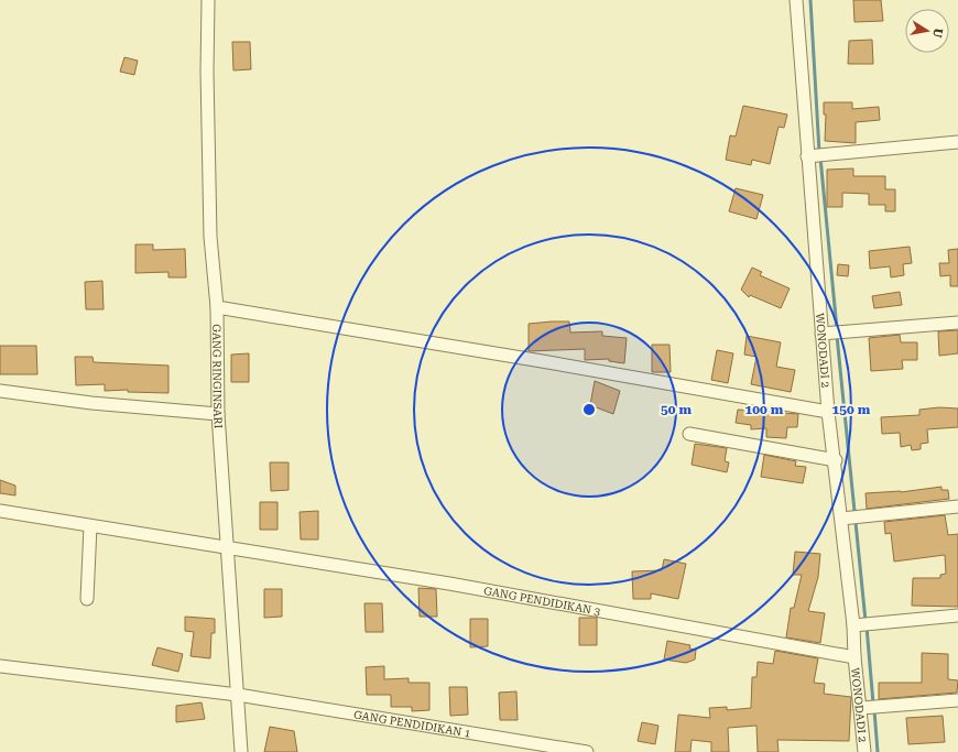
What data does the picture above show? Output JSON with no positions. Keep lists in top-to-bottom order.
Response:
{
  "streets": {
    "street": [
      "WONODADI 2",
      "GANG RINGINSARI",
      "GANG PENDIDIKAN 3",
      "GANG PENDIDIKAN 1"
    ]
  },
  "crossings": [
    ["WONODADI 2", "GANG PENDIDIKAN 3"],
    ["GANG RINGINSARI", "GANG PENDIDIKAN 3"],
    ["GANG RINGINSARI", "GANG PENDIDIKAN 1"]
  ],
  "north": "right",
  "rings": ["50 m", "100 m", "150 m"]
}
